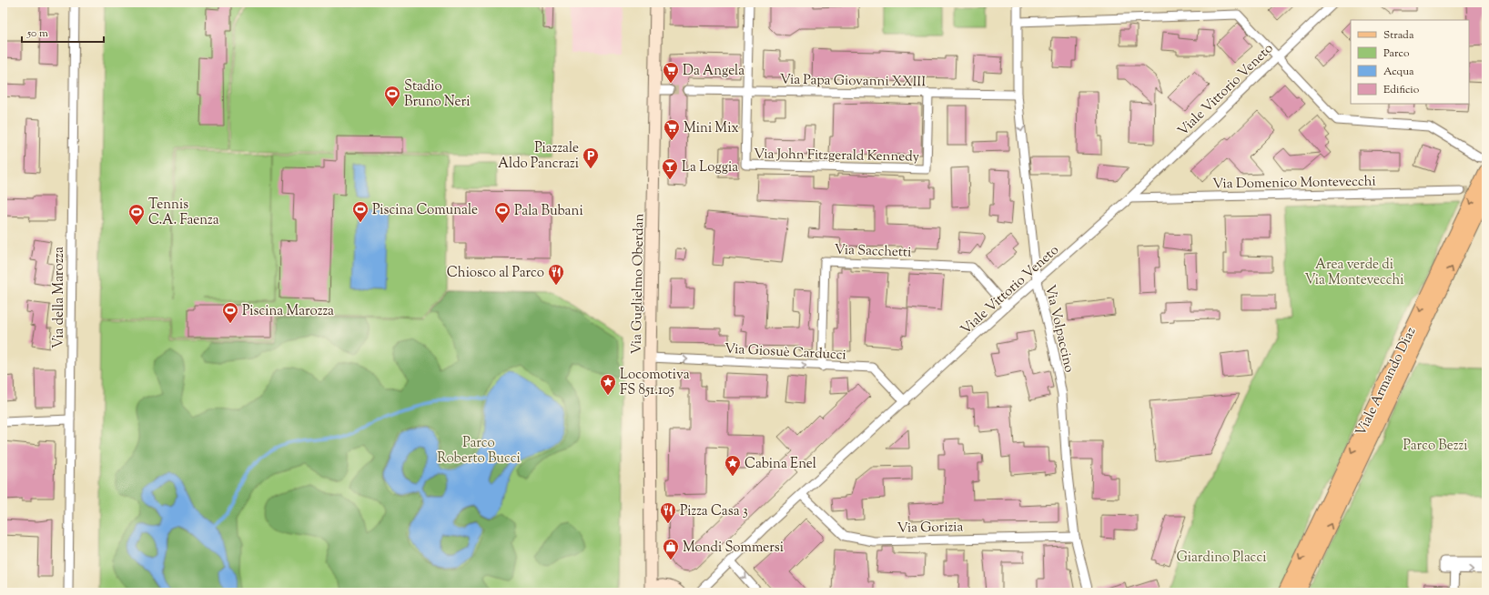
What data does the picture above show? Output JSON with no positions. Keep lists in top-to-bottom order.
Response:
{
  "streets": {
    "main road": ["Via Guglielmo Oberdan", "Viale Armando Diaz"],
    "street": [
      "Via Papa Giovanni XXIII",
      "Viale Vittorio Veneto",
      "Via John Fitzgerald Kennedy",
      "Via Domenico Montevecchi",
      "Via Sacchetti",
      "Via della Marozza",
      "Via Volpaccino",
      "Via Giosuè Carducci",
      "Via Gorizia"
    ]
  },
  "crossings": [
    ["Via Papa Giovanni XXIII", "Via John Fitzgerald Kennedy"],
    ["Via Papa Giovanni XXIII", "Via Volpaccino"],
    ["Viale Vittorio Veneto", "Via Domenico Montevecchi"],
    ["Viale Vittorio Veneto", "Via Sacchetti"],
    ["Viale Vittorio Veneto", "Via Volpaccino"],
    ["Viale Vittorio Veneto", "Via Giosuè Carducci"],
    ["Viale Vittorio Veneto", "Via Gorizia"],
    ["Via Sacchetti", "Via Giosuè Carducci"],
    ["Via Guglielmo Oberdan", "Via Giosuè Carducci"],
    ["Via Volpaccino", "Via Gorizia"]
  ],
  "one_way": ["Via Giosuè Carducci"],
  "parks": [
    "Area verde di Via Montevecchi",
    "Parco Roberto Bucci",
    "Parco Bezzi",
    "Giardino Placci"
  ],
  "places": {
    "supermarket": ["Da Angela", "Mini Mix"],
    "sports": [
      "Stadio Bruno Neri",
      "Piscina Comunale",
      "Pala Bubani",
      "Tennis C.A. Faenza",
      "Piscina Marozza"
    ],
    "parking": ["Piazzale Aldo Pancrazi"],
    "bar": ["La Loggia"],
    "restaurant": ["Chiosco al Parco", "Pizza Casa 3"],
    "place": ["Locomotiva FS 851.105", "Cabina Enel"],
    "shop": ["Mondi Sommersi"]
  },
  "legend": [
    "Strada",
    "Parco",
    "Acqua",
    "Edificio"
  ],
  "scale_bar": "50 m"
}
